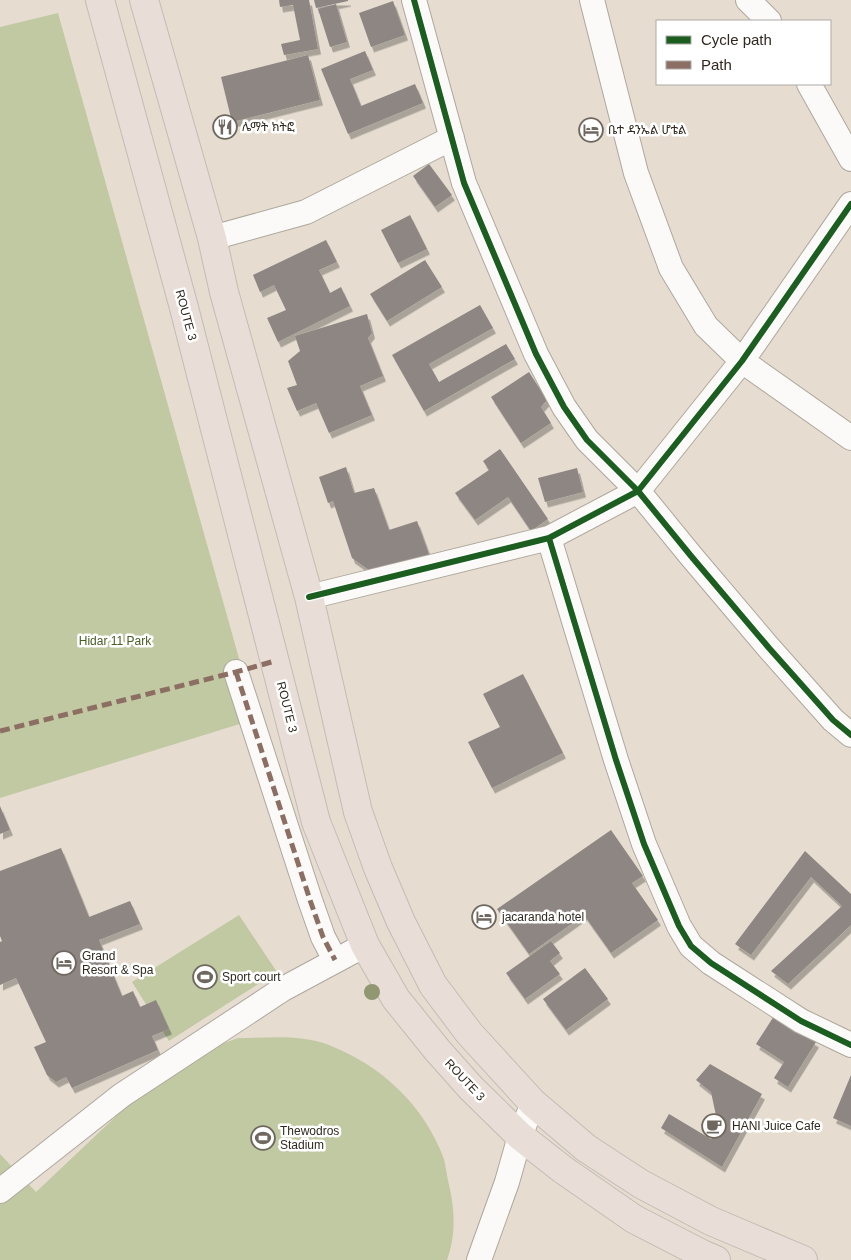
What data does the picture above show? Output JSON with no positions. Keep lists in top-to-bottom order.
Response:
{
  "streets": {
    "main road": ["ROUTE 3"]
  },
  "parks": ["Hidar 11 Park"],
  "places": {
    "restaurant": ["ሌማት ክትፎ"],
    "hotel": ["ቤተ ዳንኤል ሆቴል", "jacaranda hotel", "Grand Resort & Spa"],
    "sports": ["Sport court", "Thewodros Stadium"],
    "cafe": ["HANI Juice Cafe"]
  },
  "legend": ["Cycle path", "Path"]
}
